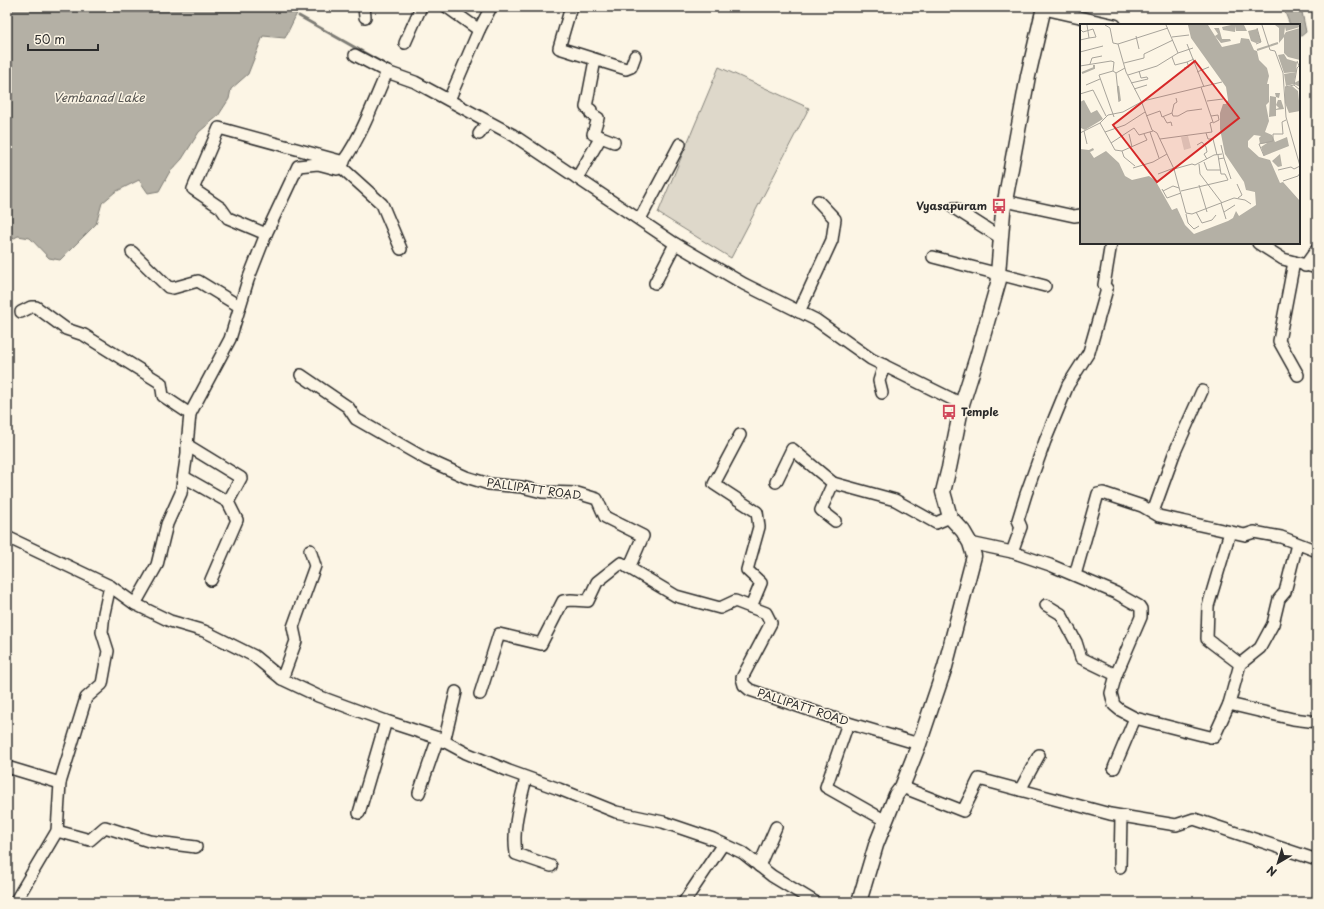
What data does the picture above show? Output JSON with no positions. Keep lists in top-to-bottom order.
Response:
{
  "streets": {
    "street": ["PALLIPATT ROAD"]
  },
  "water": ["Vembanad Lake"],
  "places": {
    "bus stop": ["Vyasapuram", "Temple"]
  },
  "scale_bar": "50 m",
  "north": "bottom left"
}
